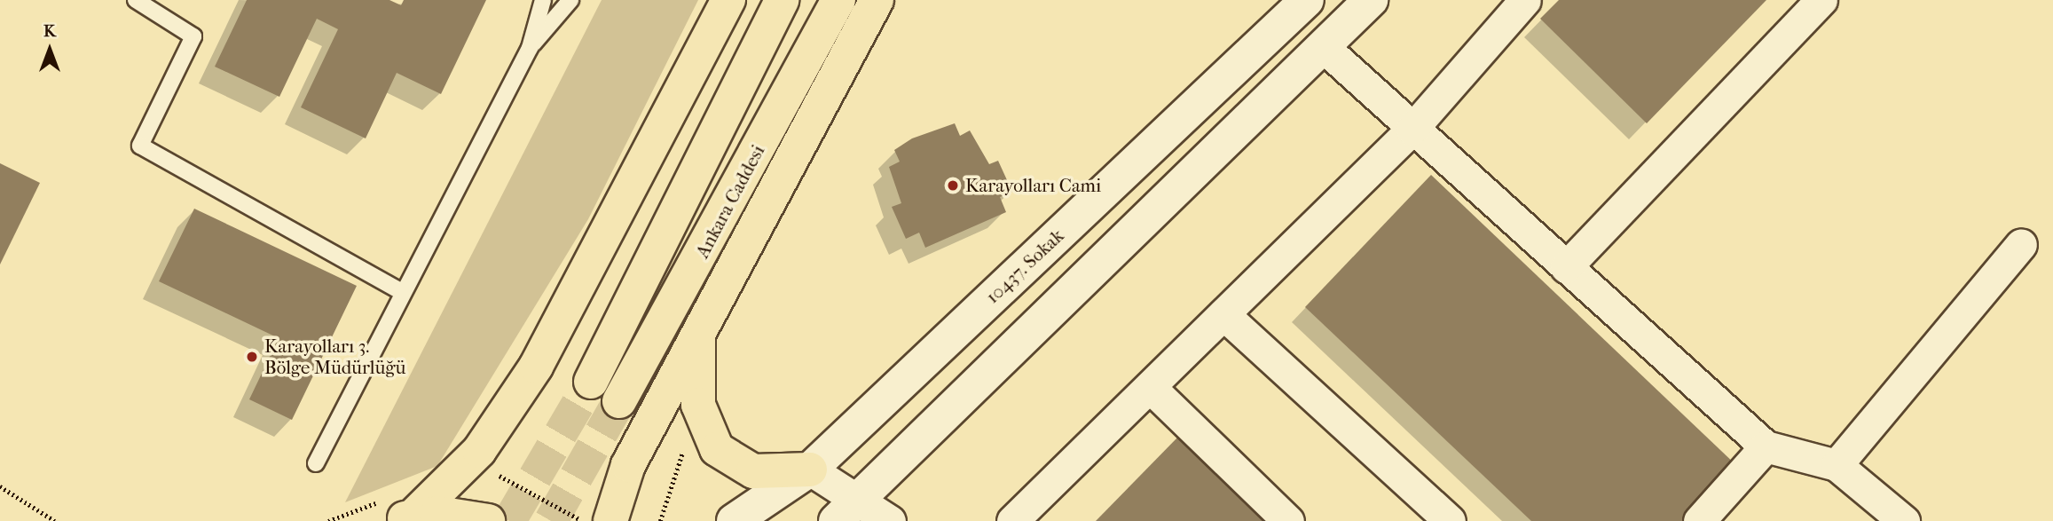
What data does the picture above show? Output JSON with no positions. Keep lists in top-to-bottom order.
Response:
{
  "streets": {
    "main road": ["Ankara Caddesi"],
    "street": ["10437. Sokak"]
  },
  "places": ["Karayolları Cami", "Karayolları 3. Bölge Müdürlüğü"],
  "north": "top"
}
